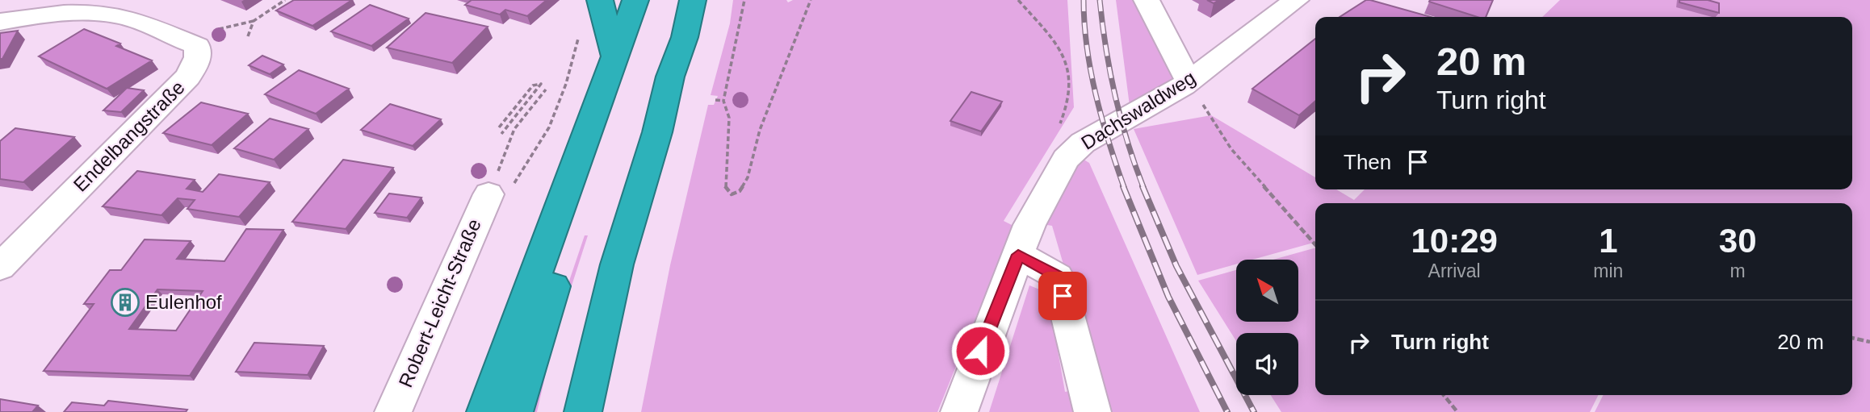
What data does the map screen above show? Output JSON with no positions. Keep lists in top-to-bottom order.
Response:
{
  "streets": {
    "street": ["Dachswaldweg", "Endelbangstraße", "Robert-Leicht-Straße"]
  },
  "places": {
    "building": ["Eulenhof"]
  },
  "north": "top left",
  "page": {
    "turn": ["20 m", "Turn right"],
    "then": "Then",
    "eta": [
      "10:29",
      "Arrival",
      "1",
      "min",
      "30",
      "m"
    ],
    "list": [
      {
        "name": "Turn right",
        "value": "20 m"
      }
    ]
  }
}
